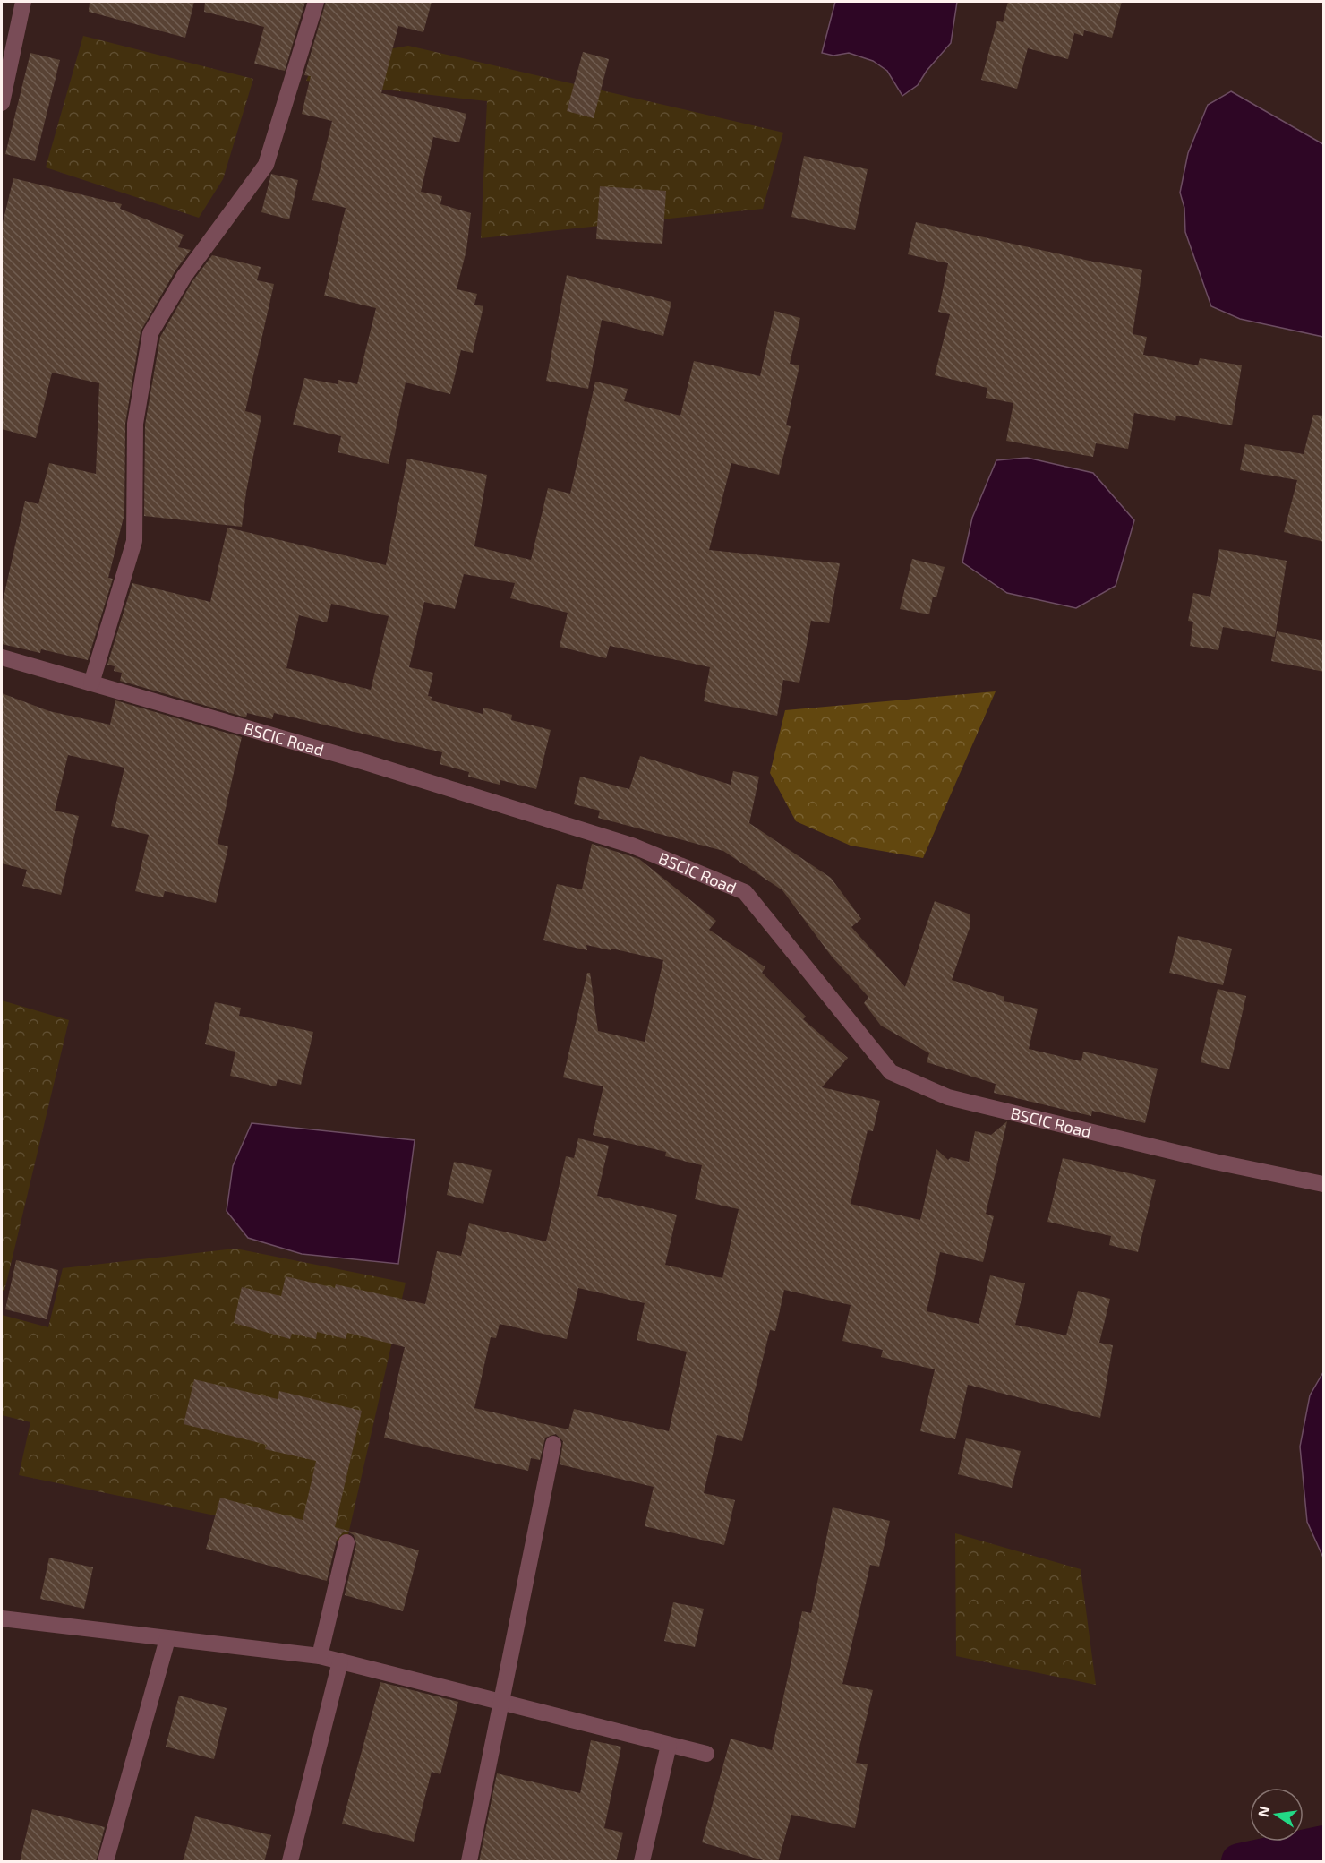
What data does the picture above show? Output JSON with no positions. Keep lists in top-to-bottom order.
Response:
{
  "streets": {
    "street": ["BSCIC Road"]
  },
  "north": "left"
}
